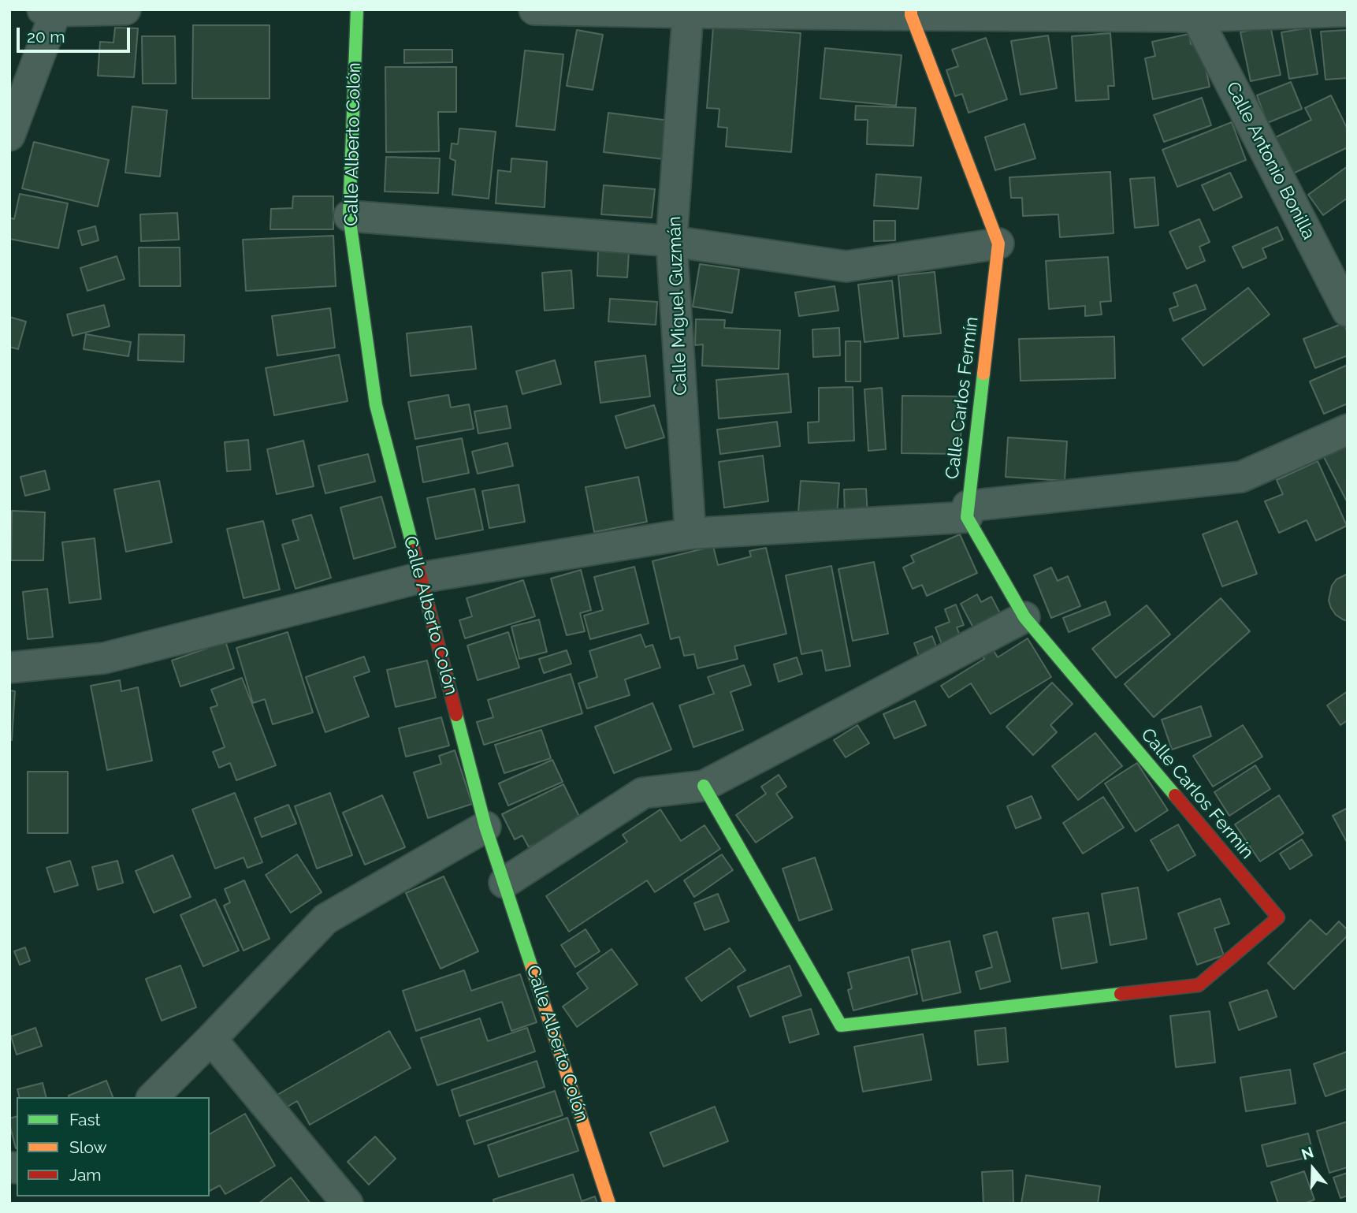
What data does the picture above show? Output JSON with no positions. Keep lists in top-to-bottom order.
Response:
{
  "streets": {
    "street": [
      "Calle Alberto Colón",
      "Calle Antonio Bonilla",
      "Calle Miguel Guzmán",
      "Calle Carlos Fermín"
    ]
  },
  "legend": ["Fast", "Slow", "Jam"],
  "scale_bar": "20 m",
  "north": "top"
}
